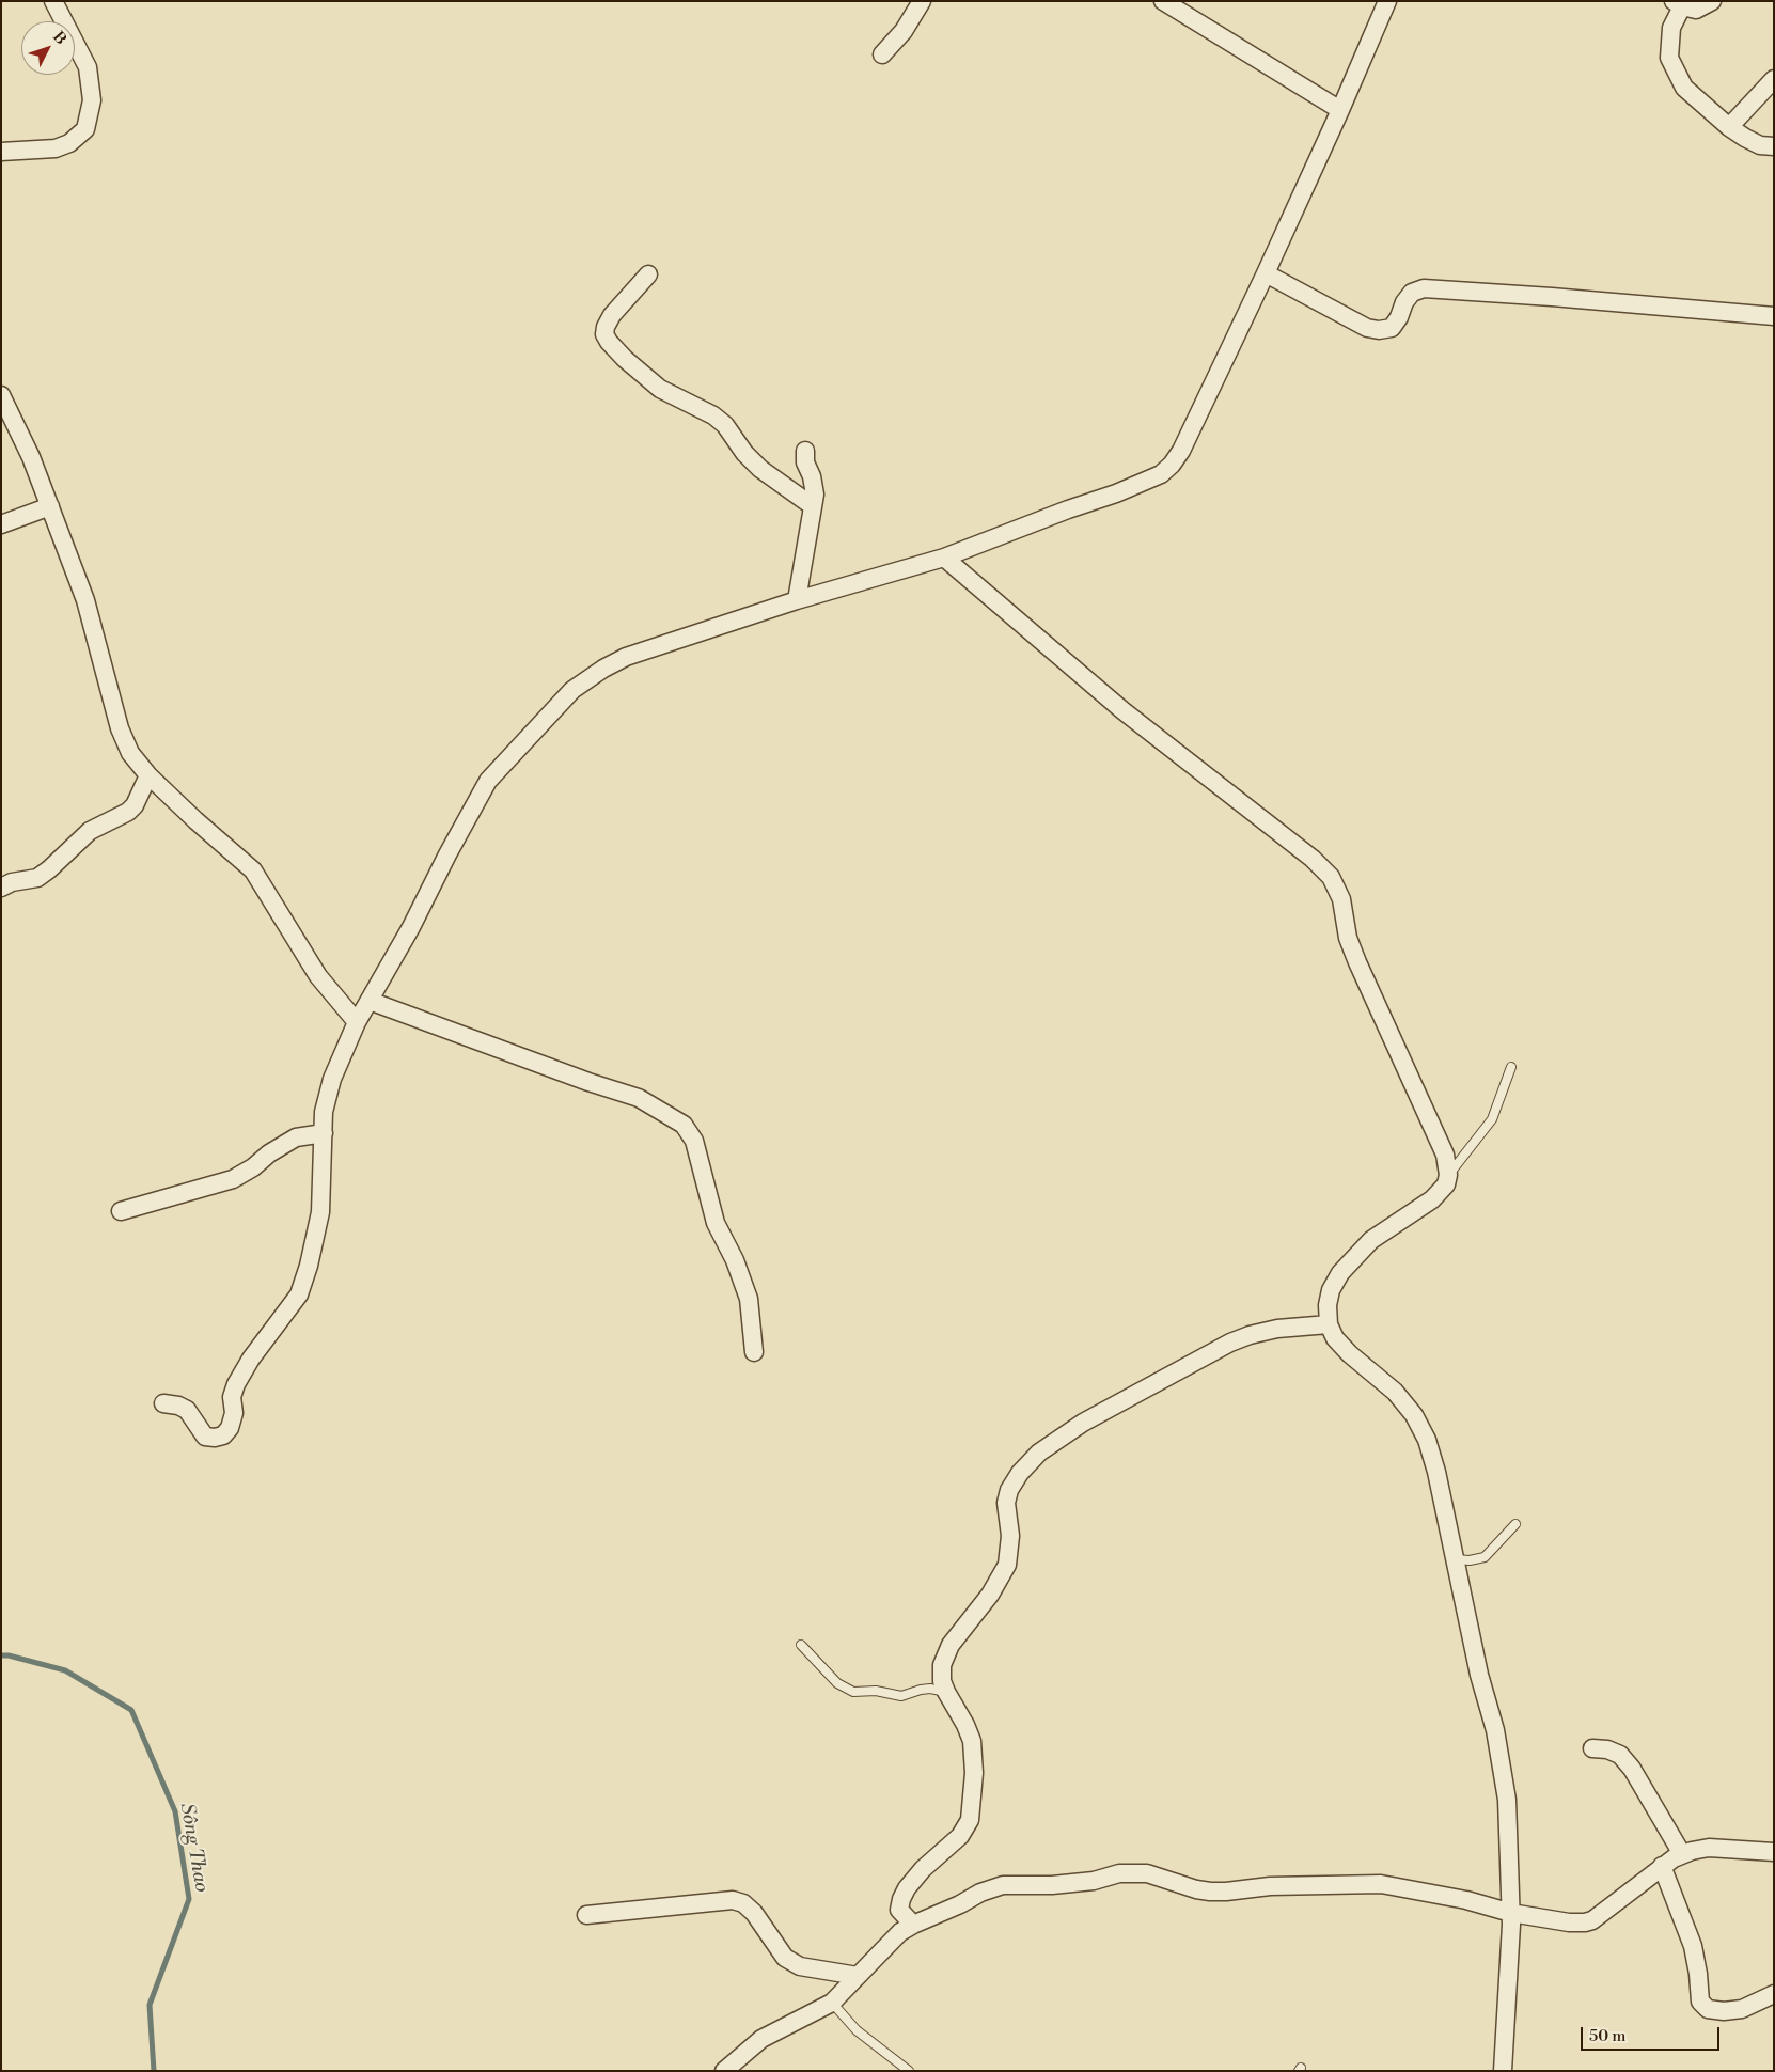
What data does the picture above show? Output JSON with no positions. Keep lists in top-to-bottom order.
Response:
{
  "water": ["Sông Thao"],
  "scale_bar": "50 m",
  "north": "top right"
}
